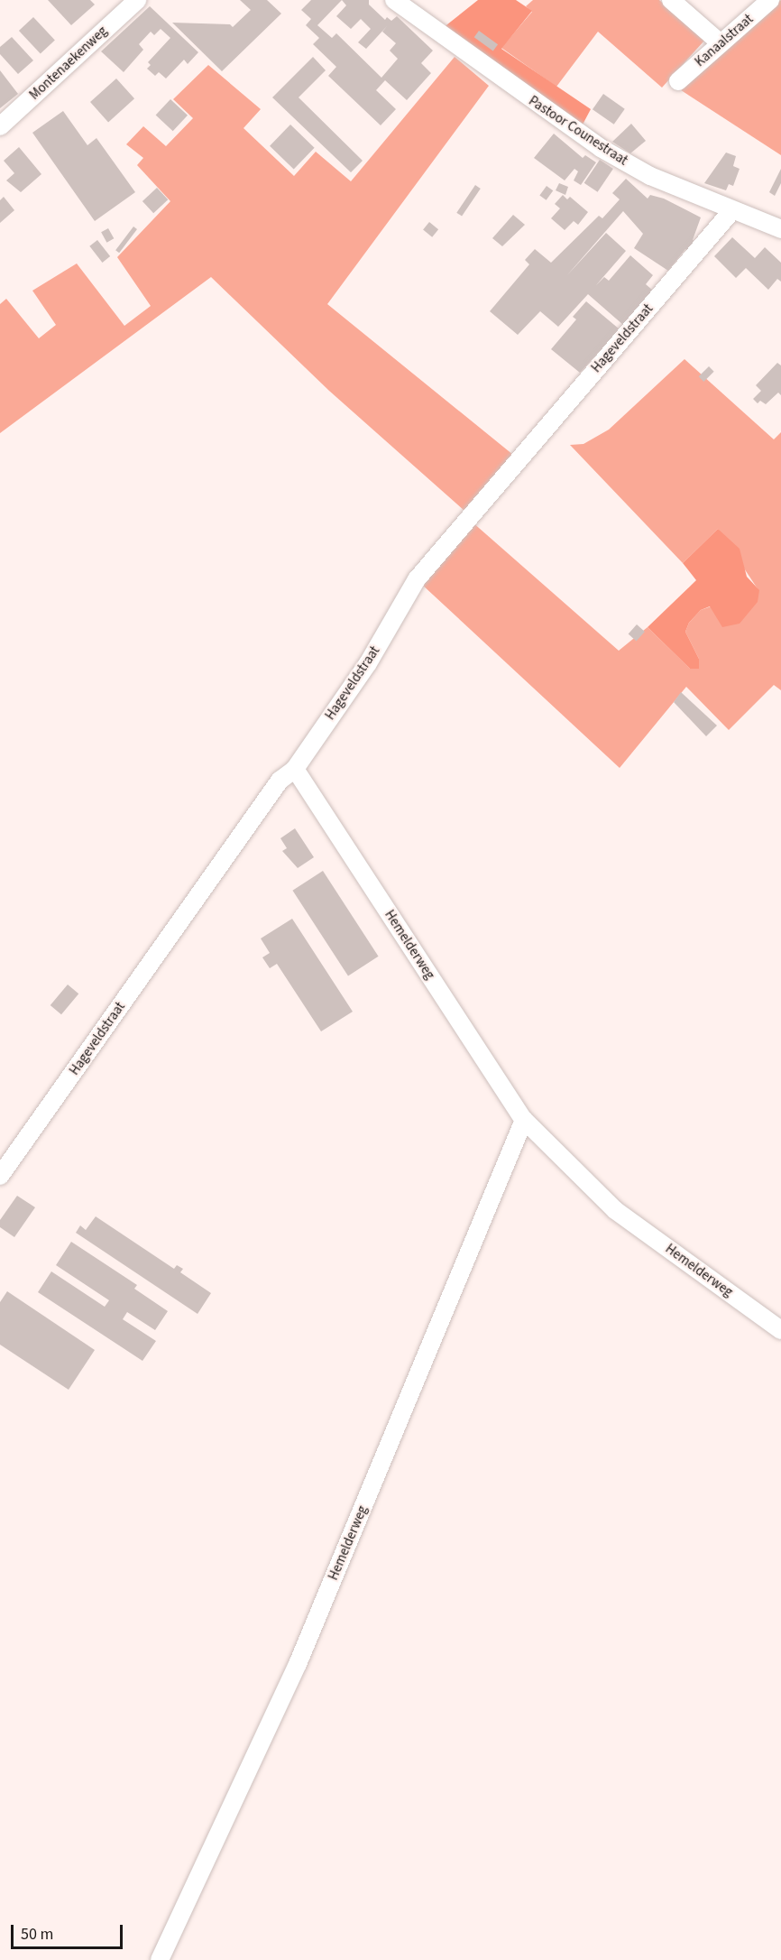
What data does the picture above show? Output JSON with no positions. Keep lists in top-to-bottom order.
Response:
{
  "streets": {
    "street": [
      "Kanaalstraat",
      "Montenaekenweg",
      "Pastoor Counestraat",
      "Hageveldstraat",
      "Hemelderweg"
    ]
  },
  "crossings": [
    ["Pastoor Counestraat", "Hageveldstraat"],
    ["Hageveldstraat", "Hemelderweg"]
  ],
  "scale_bar": "50 m"
}
